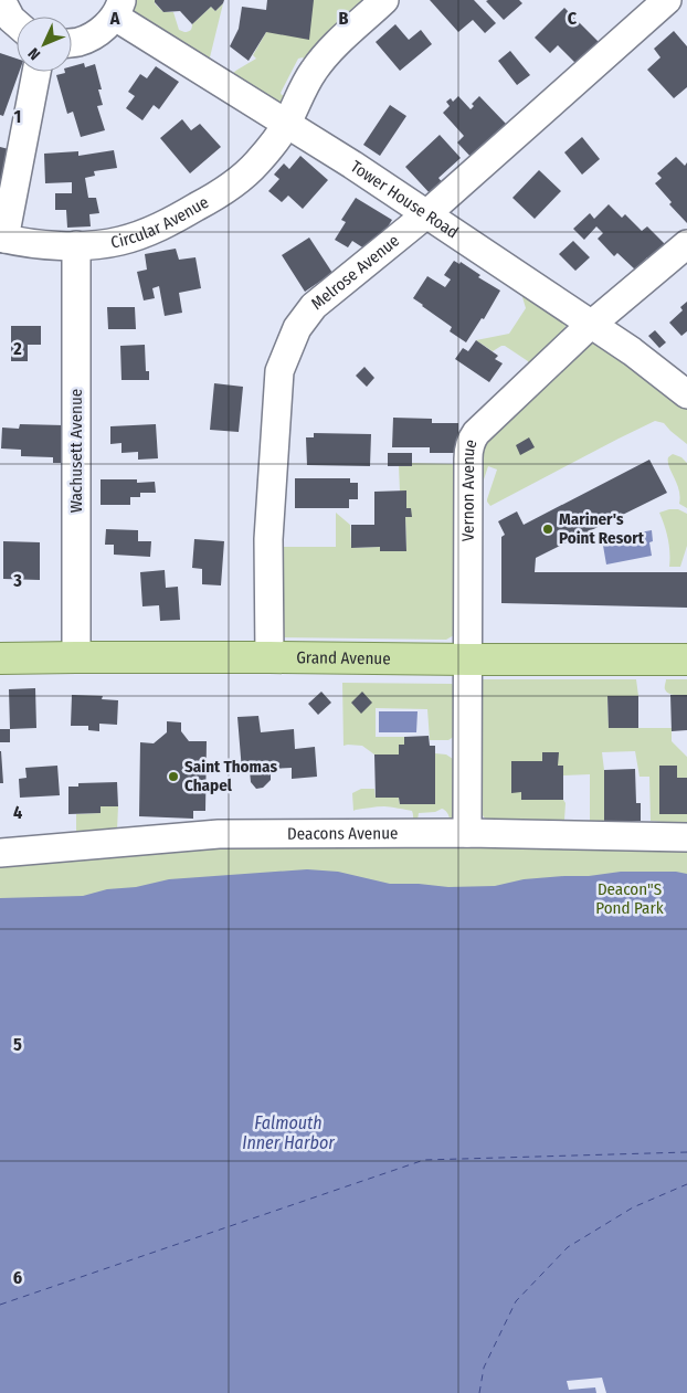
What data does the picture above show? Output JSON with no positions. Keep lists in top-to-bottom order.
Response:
{
  "streets": {
    "main road": ["Grand Avenue"],
    "street": [
      "Tower House Road",
      "Circular Avenue",
      "Melrose Avenue",
      "Wachusett Avenue",
      "Vernon Avenue",
      "Deacons Avenue"
    ]
  },
  "crossings": [
    ["Tower House Road", "Circular Avenue"],
    ["Tower House Road", "Melrose Avenue"],
    ["Tower House Road", "Vernon Avenue"],
    ["Circular Avenue", "Wachusett Avenue"],
    ["Melrose Avenue", "Grand Avenue"],
    ["Wachusett Avenue", "Grand Avenue"],
    ["Vernon Avenue", "Grand Avenue"],
    ["Vernon Avenue", "Deacons Avenue"]
  ],
  "water": ["Falmouth Inner Harbor"],
  "parks": ["Deacon\"S Pond Park"],
  "places": ["Mariner's Point Resort", "Saint Thomas Chapel"],
  "north": "bottom left",
  "grid": {
    "columns": ["A", "B", "C"],
    "rows": [
      "1",
      "2",
      "3",
      "4",
      "5",
      "6"
    ]
  }
}
